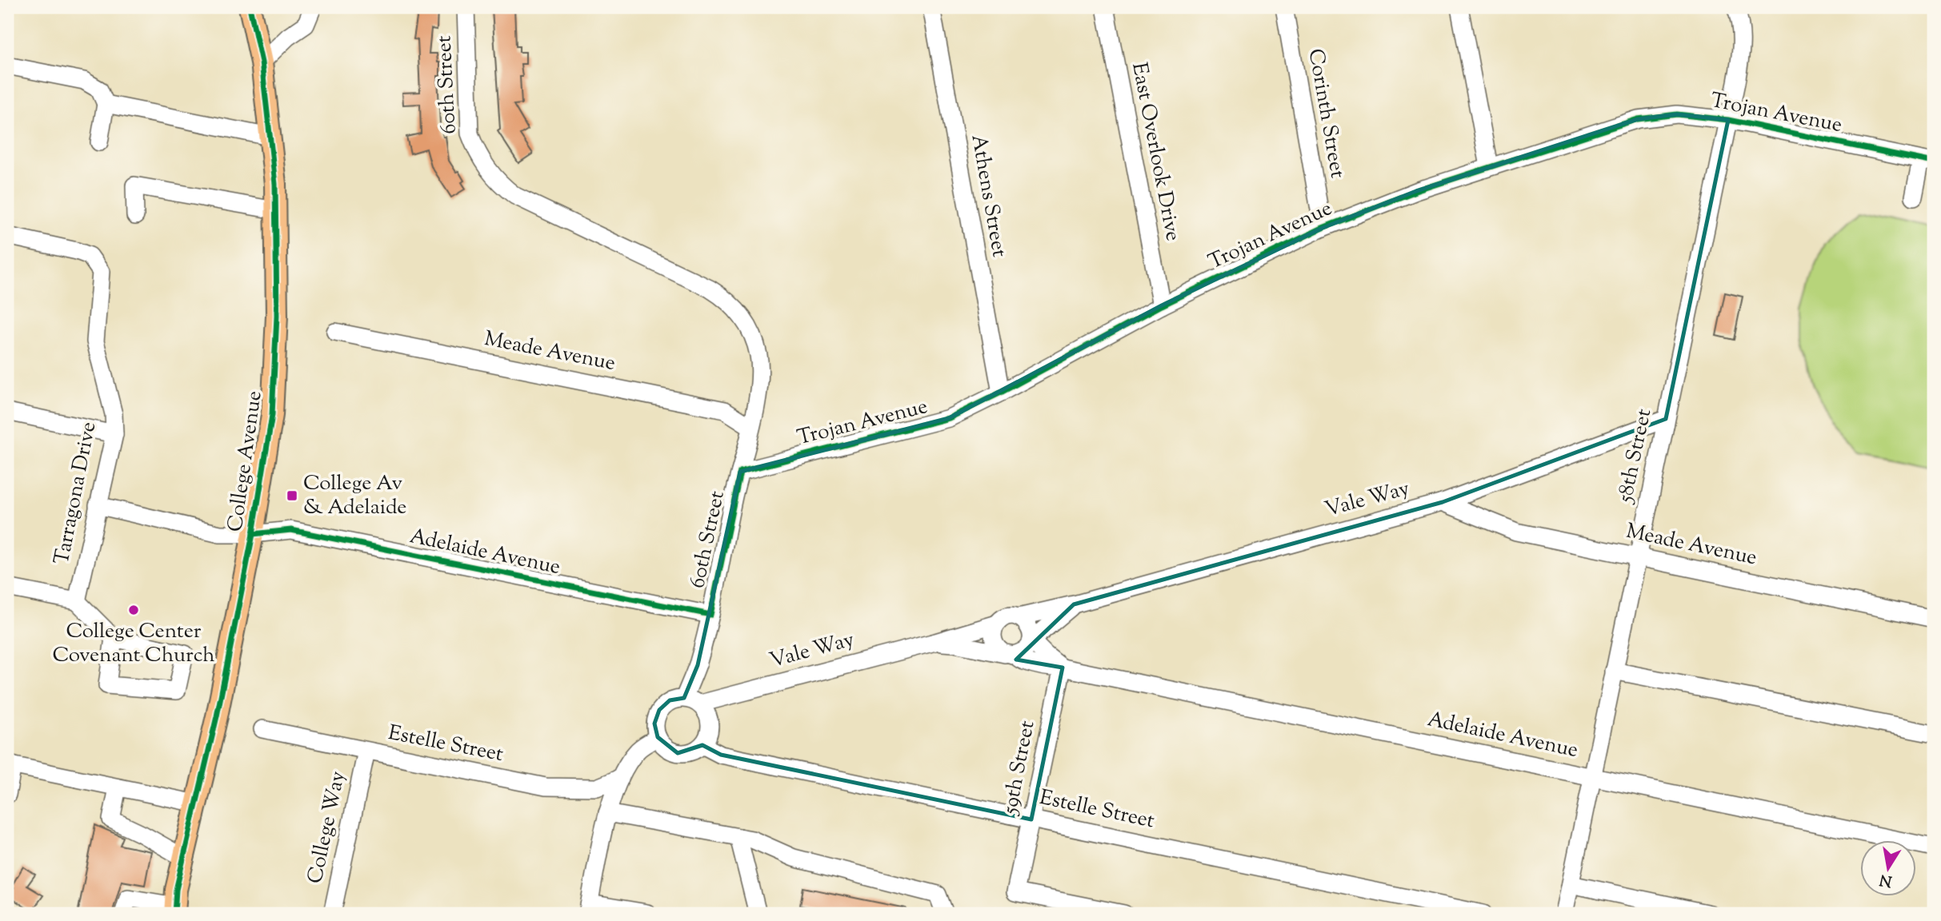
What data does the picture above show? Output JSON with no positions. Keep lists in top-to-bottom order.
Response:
{
  "streets": {
    "main road": ["College Avenue"],
    "street": [
      "60th Street",
      "Corinth Street",
      "Trojan Avenue",
      "East Overlook Drive",
      "Athens Street",
      "Meade Avenue",
      "58th Street",
      "Tarragona Drive",
      "Vale Way",
      "Adelaide Avenue",
      "Estelle Street",
      "59th Street",
      "College Way"
    ]
  },
  "crossings": [
    ["60th Street", "Trojan Avenue"],
    ["60th Street", "Meade Avenue"],
    ["60th Street", "Vale Way"],
    ["60th Street", "Adelaide Avenue"],
    ["60th Street", "Estelle Street"],
    ["Corinth Street", "Trojan Avenue"],
    ["Trojan Avenue", "East Overlook Drive"],
    ["Trojan Avenue", "Athens Street"],
    ["Trojan Avenue", "58th Street"],
    ["Meade Avenue", "58th Street"],
    ["Meade Avenue", "Vale Way"],
    ["58th Street", "Vale Way"],
    ["58th Street", "Adelaide Avenue"],
    ["College Avenue", "Adelaide Avenue"],
    ["Tarragona Drive", "Adelaide Avenue"],
    ["Vale Way", "Adelaide Avenue"],
    ["Vale Way", "Estelle Street"],
    ["Adelaide Avenue", "59th Street"],
    ["Estelle Street", "59th Street"],
    ["Estelle Street", "College Way"]
  ],
  "places": {
    "transit": ["College Av & Adelaide"],
    "other": ["College Center Covenant Church"]
  },
  "north": "bottom"
}
